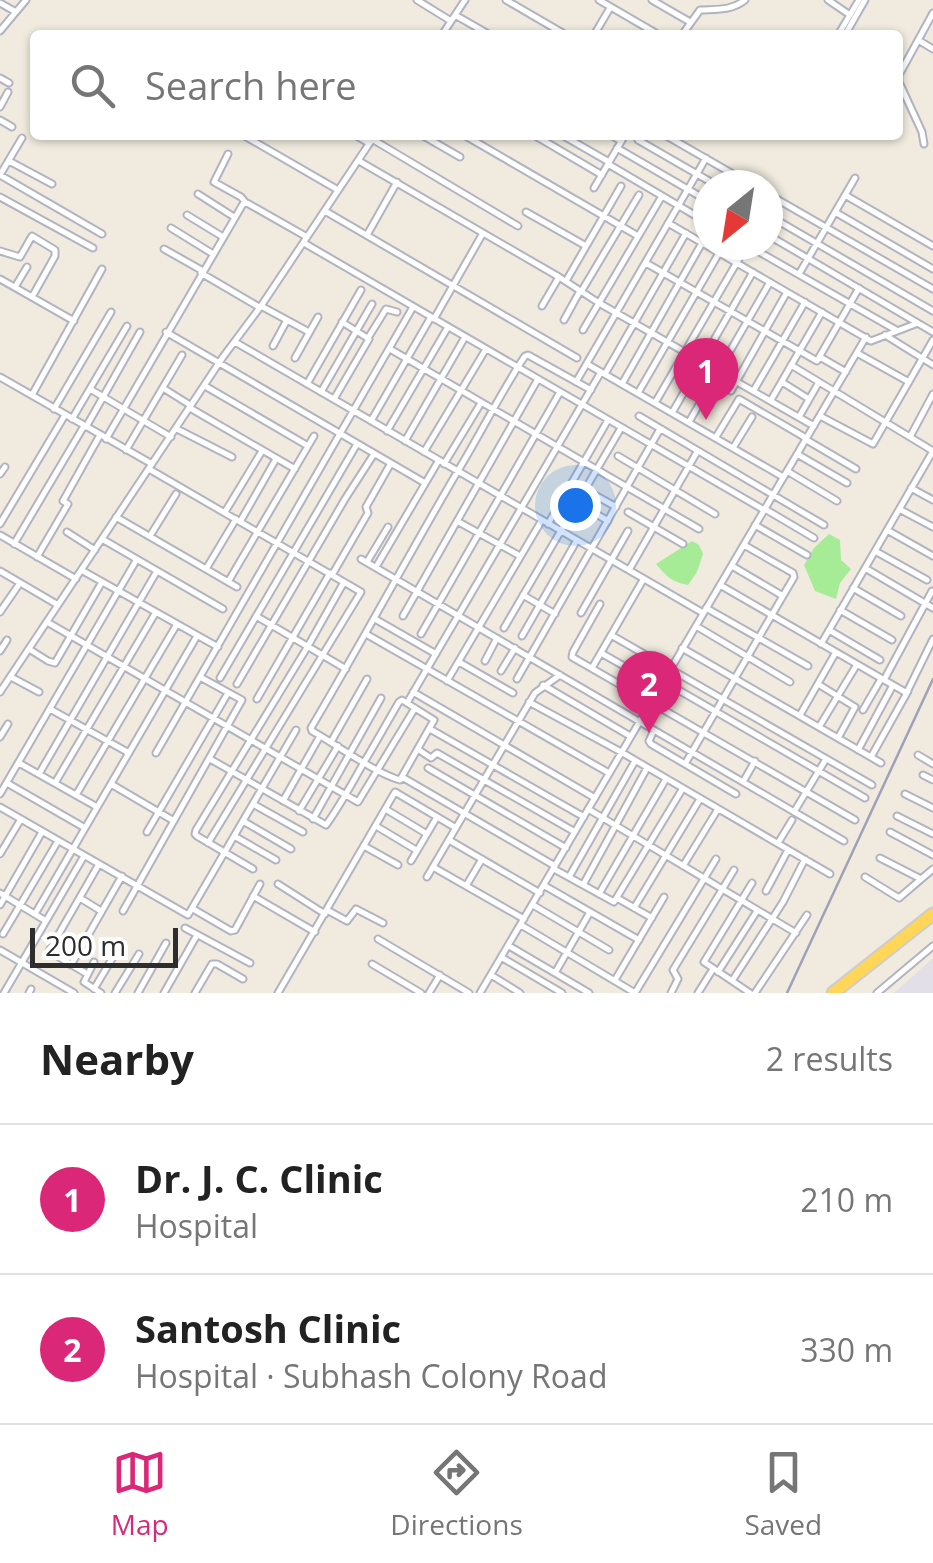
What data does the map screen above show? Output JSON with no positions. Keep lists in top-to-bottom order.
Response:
{
  "scale_bar": "200 m",
  "north": "bottom left",
  "page": {
    "search": "Search here",
    "pins": ["1", "2"],
    "scale": "200 m",
    "heading": ["Nearby", "2 results"],
    "list": [
      {
        "mark": "1",
        "name": "Dr. J. C. Clinic",
        "note": "Hospital",
        "value": "210 m"
      },
      {
        "mark": "2",
        "name": "Santosh Clinic",
        "note": "Hospital · Subhash Colony Road",
        "value": "330 m"
      }
    ],
    "nav": ["Map", "Directions", "Saved"]
  }
}
